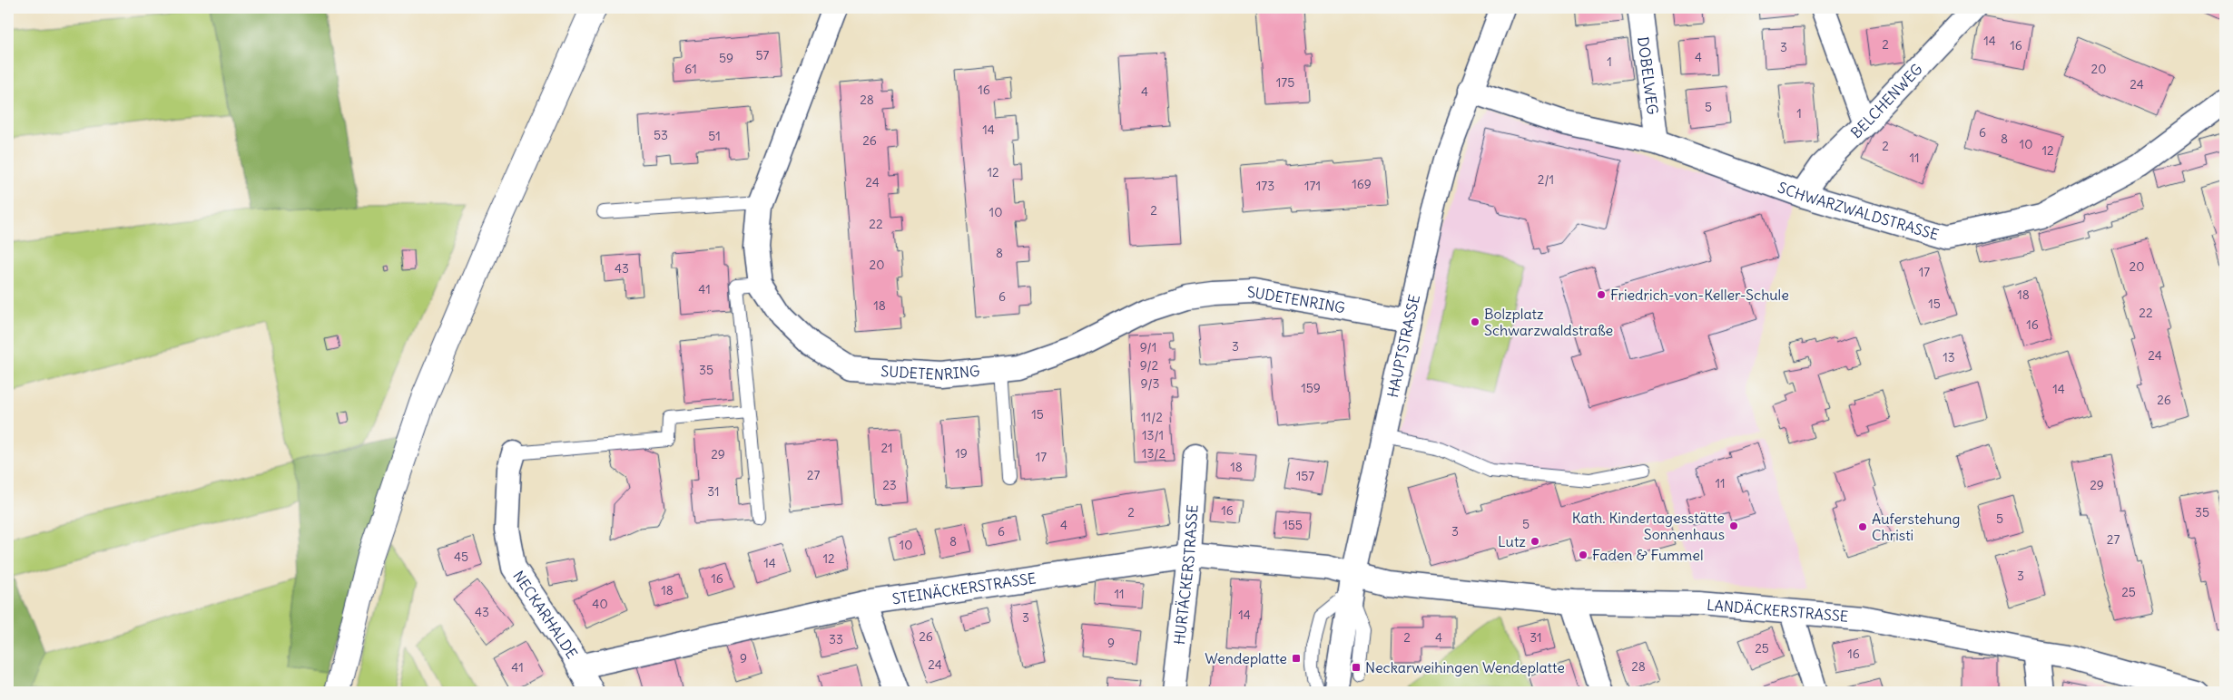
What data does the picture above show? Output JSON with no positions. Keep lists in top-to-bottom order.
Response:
{
  "streets": {
    "street": [
      "DOBELWEG",
      "BELCHENWEG",
      "SCHWARZWALDSTRASSE",
      "SUDETENRING",
      "HAUPTSTRASSE",
      "HURTÄCKERSTRASSE",
      "STEINÄCKERSTRASSE",
      "LANDÄCKERSTRASSE",
      "NECKARHALDE"
    ]
  },
  "crossings": [
    ["DOBELWEG", "SCHWARZWALDSTRASSE"],
    ["BELCHENWEG", "SCHWARZWALDSTRASSE"],
    ["SCHWARZWALDSTRASSE", "HAUPTSTRASSE"],
    ["SUDETENRING", "HAUPTSTRASSE"],
    ["HAUPTSTRASSE", "STEINÄCKERSTRASSE"],
    ["HAUPTSTRASSE", "LANDÄCKERSTRASSE"],
    ["HURTÄCKERSTRASSE", "STEINÄCKERSTRASSE"],
    ["STEINÄCKERSTRASSE", "LANDÄCKERSTRASSE"],
    ["STEINÄCKERSTRASSE", "NECKARHALDE"]
  ],
  "places": {
    "other": [
      "Friedrich-von-Keller-Schule",
      "Bolzplatz Schwarzwaldstraße",
      "Kath. Kindertagesstätte Sonnenhaus",
      "Auferstehung Christi",
      "Lutz",
      "Faden & Fummel"
    ],
    "transit": ["Wendeplatte", "Neckarweihingen Wendeplatte"]
  },
  "house_numbers": [
    "14",
    "2",
    "16",
    "3",
    "57",
    "4",
    "59",
    "1",
    "61",
    "20",
    "175",
    "24",
    "16",
    "4",
    "28",
    "5",
    "1",
    "14",
    "6",
    "53",
    "51",
    "8",
    "26",
    "10",
    "2",
    "12",
    "11",
    "12",
    "2/1",
    "24",
    "169",
    "173",
    "171",
    "2",
    "10",
    "22",
    "8",
    "20",
    "20",
    "43",
    "17",
    "41",
    "18",
    "6",
    "15",
    "18",
    "22",
    "16",
    "3",
    "9/1",
    "24",
    "13",
    "9/2",
    "35",
    "9/3",
    "159",
    "14",
    "26",
    "15",
    "11/2",
    "13/1",
    "21",
    "19",
    "13/2",
    "29",
    "17",
    "18",
    "27",
    "157",
    "11",
    "23",
    "29",
    "31",
    "16",
    "2",
    "35",
    "5",
    "5",
    "4",
    "155",
    "6",
    "3",
    "27",
    "8",
    "10",
    "45",
    "12",
    "14",
    "3",
    "16",
    "18",
    "25",
    "11",
    "40",
    "43",
    "14",
    "3",
    "26",
    "2",
    "4",
    "31",
    "33",
    "9",
    "25",
    "16",
    "9",
    "24",
    "28",
    "41"
  ]
}
